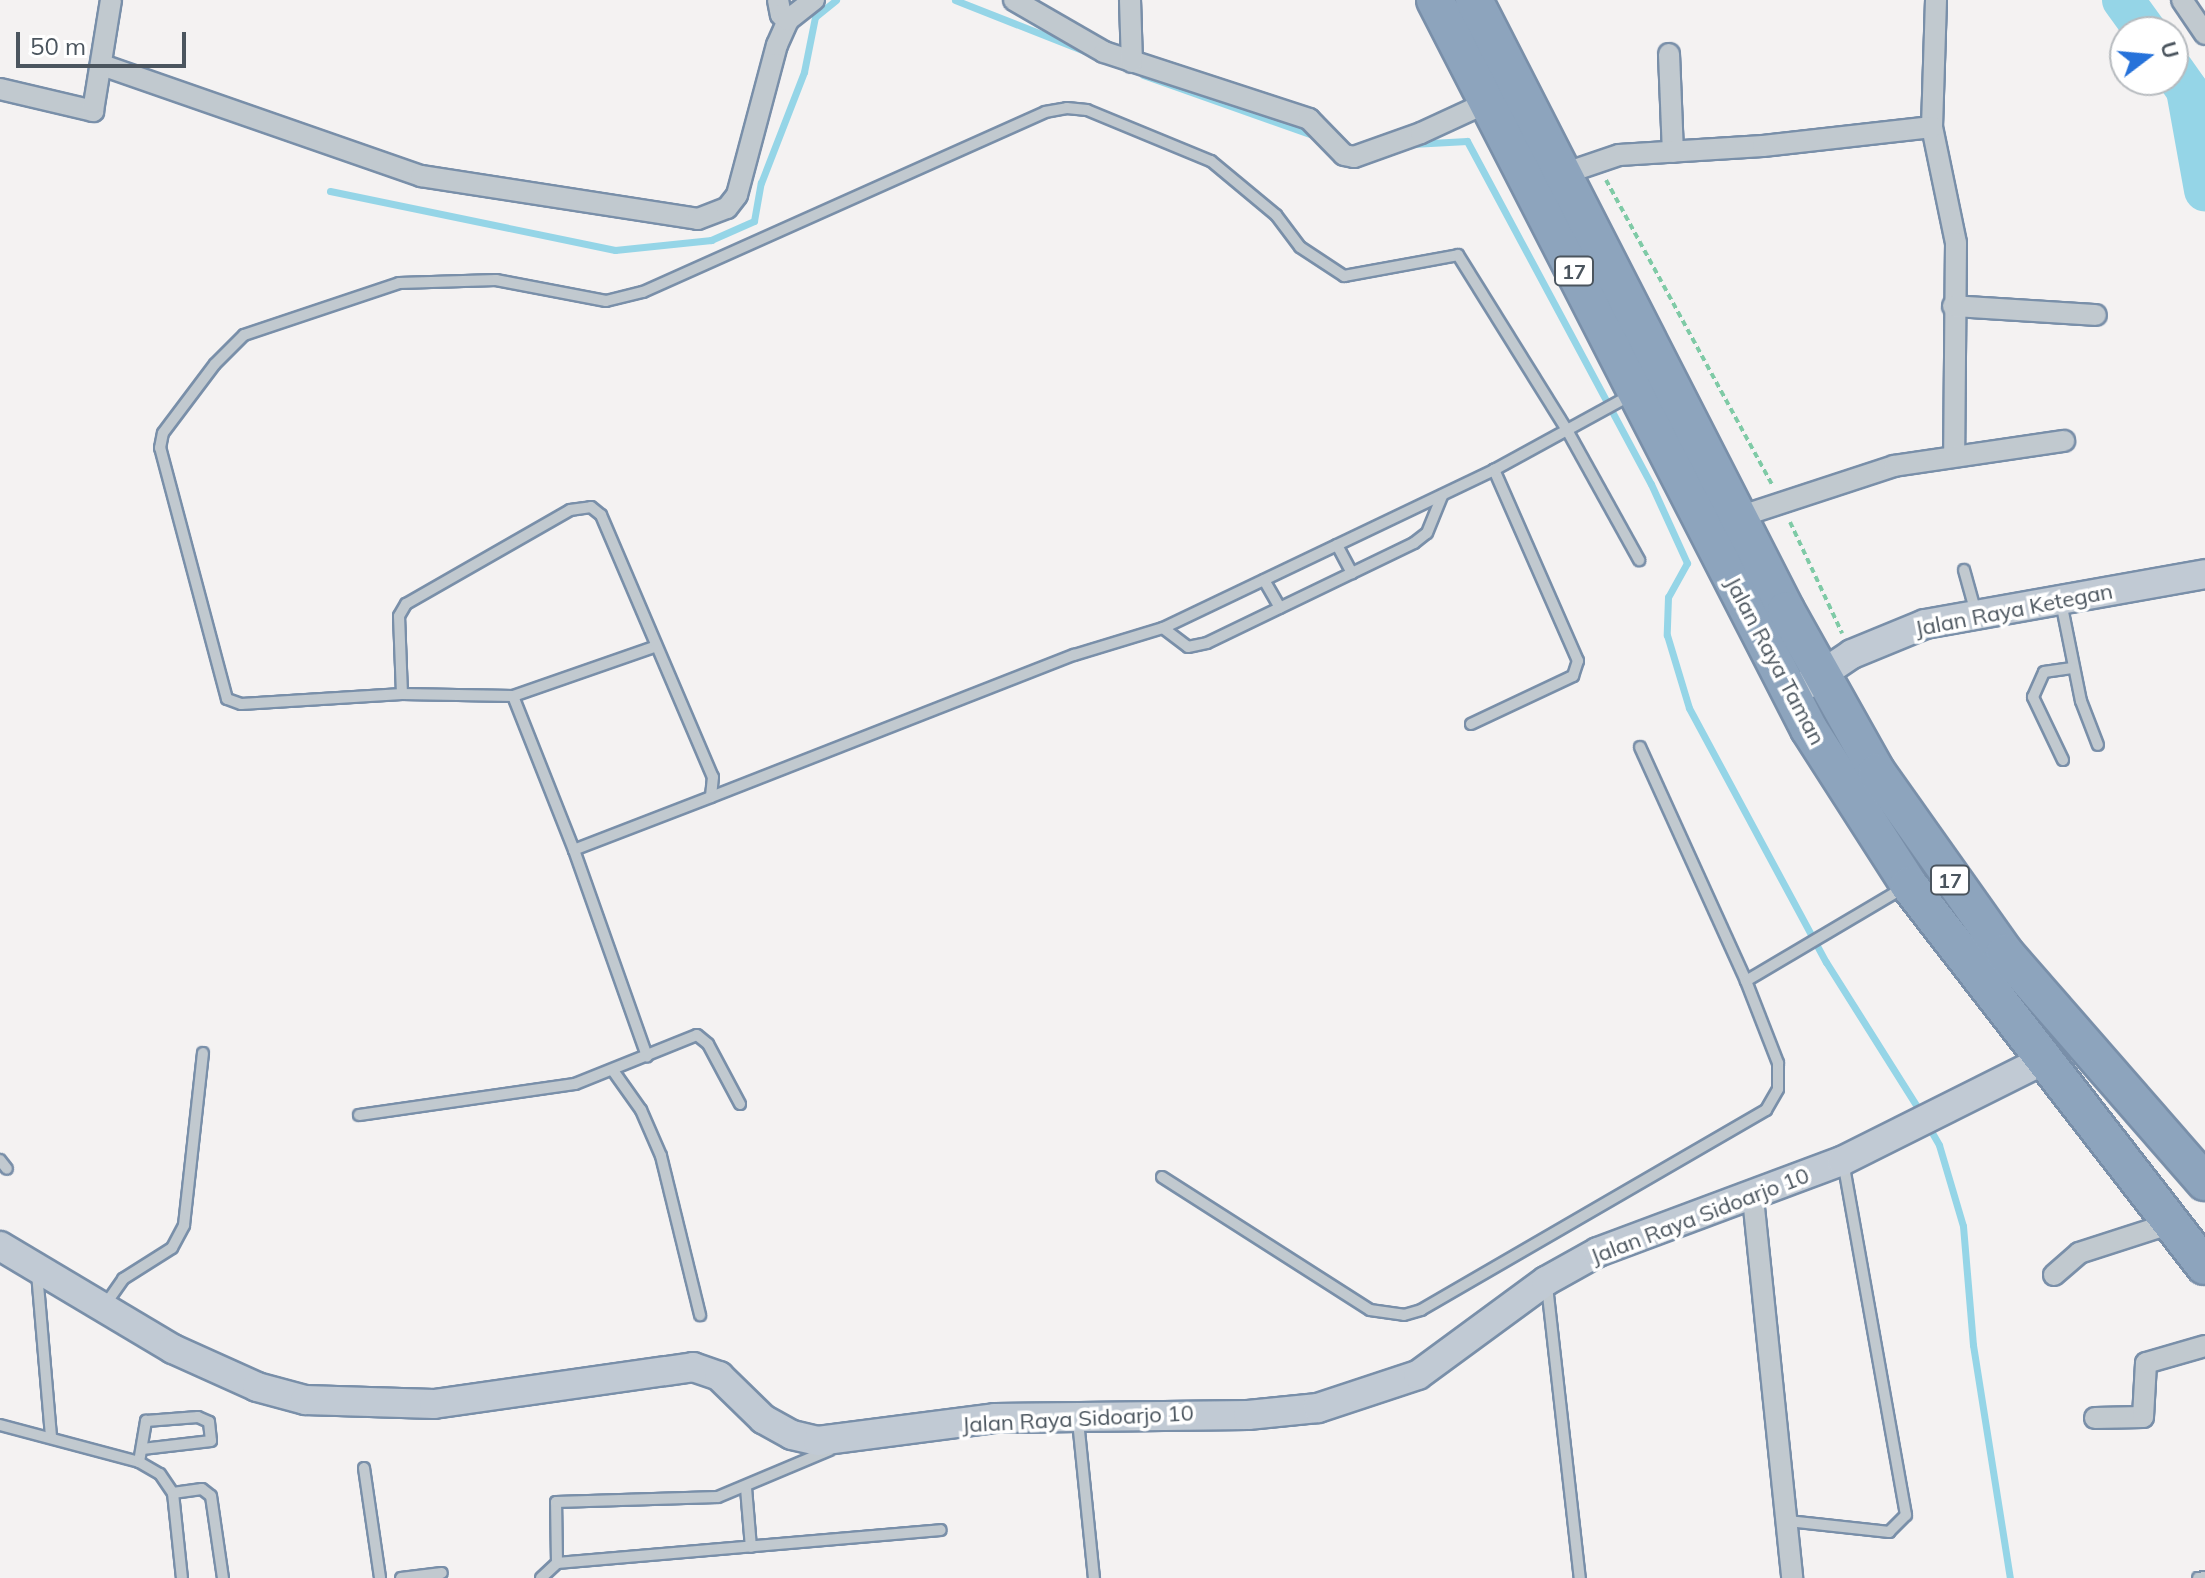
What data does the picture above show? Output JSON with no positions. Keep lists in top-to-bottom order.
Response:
{
  "streets": {
    "highway": ["17", "Jalan Raya Taman"],
    "street": ["Jalan Raya Ketegan", "Jalan Raya Sidoarjo 10"]
  },
  "crossings": [
    ["Jalan Raya Ketegan", "Jalan Raya Taman"],
    ["Jalan Raya Taman", "Jalan Raya Sidoarjo 10"]
  ],
  "scale_bar": "50 m",
  "north": "right"
}
